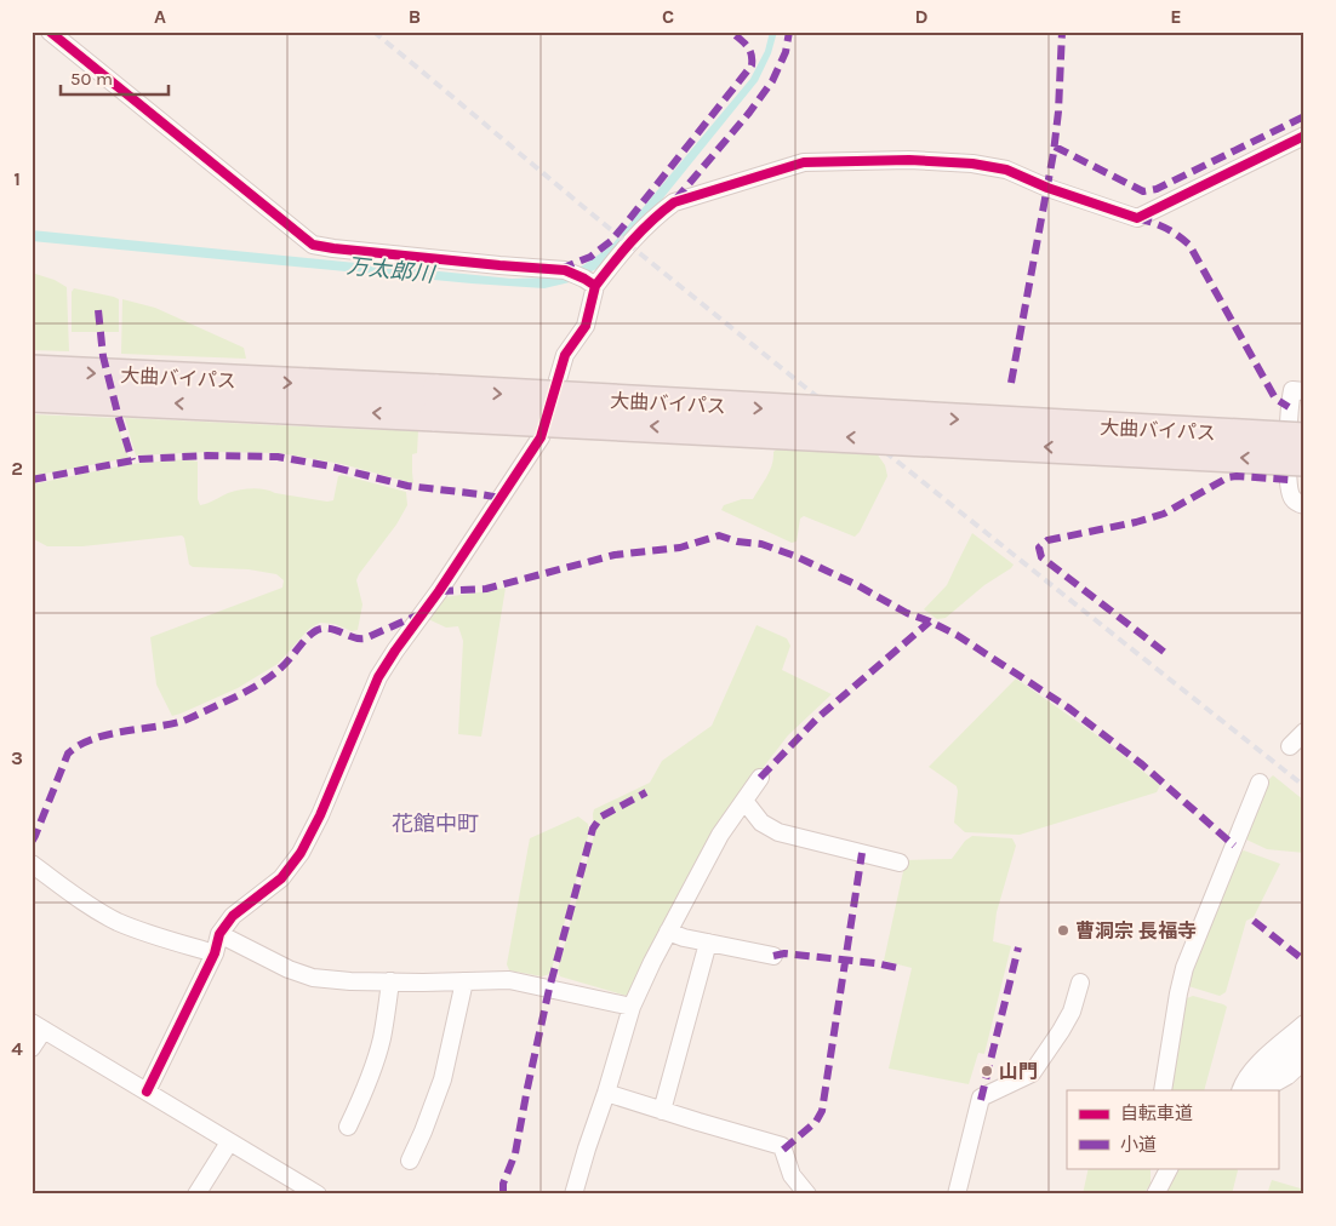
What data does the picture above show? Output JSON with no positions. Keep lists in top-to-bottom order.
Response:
{
  "streets": {
    "highway": ["大曲バイパス"]
  },
  "districts": ["花館中町"],
  "water": ["万太郎川"],
  "places": ["曹洞宗 長福寺", "山門"],
  "legend": ["自転車道", "小道"],
  "scale_bar": "50 m",
  "grid": {
    "columns": [
      "A",
      "B",
      "C",
      "D",
      "E"
    ],
    "rows": [
      "1",
      "2",
      "3",
      "4"
    ]
  }
}
